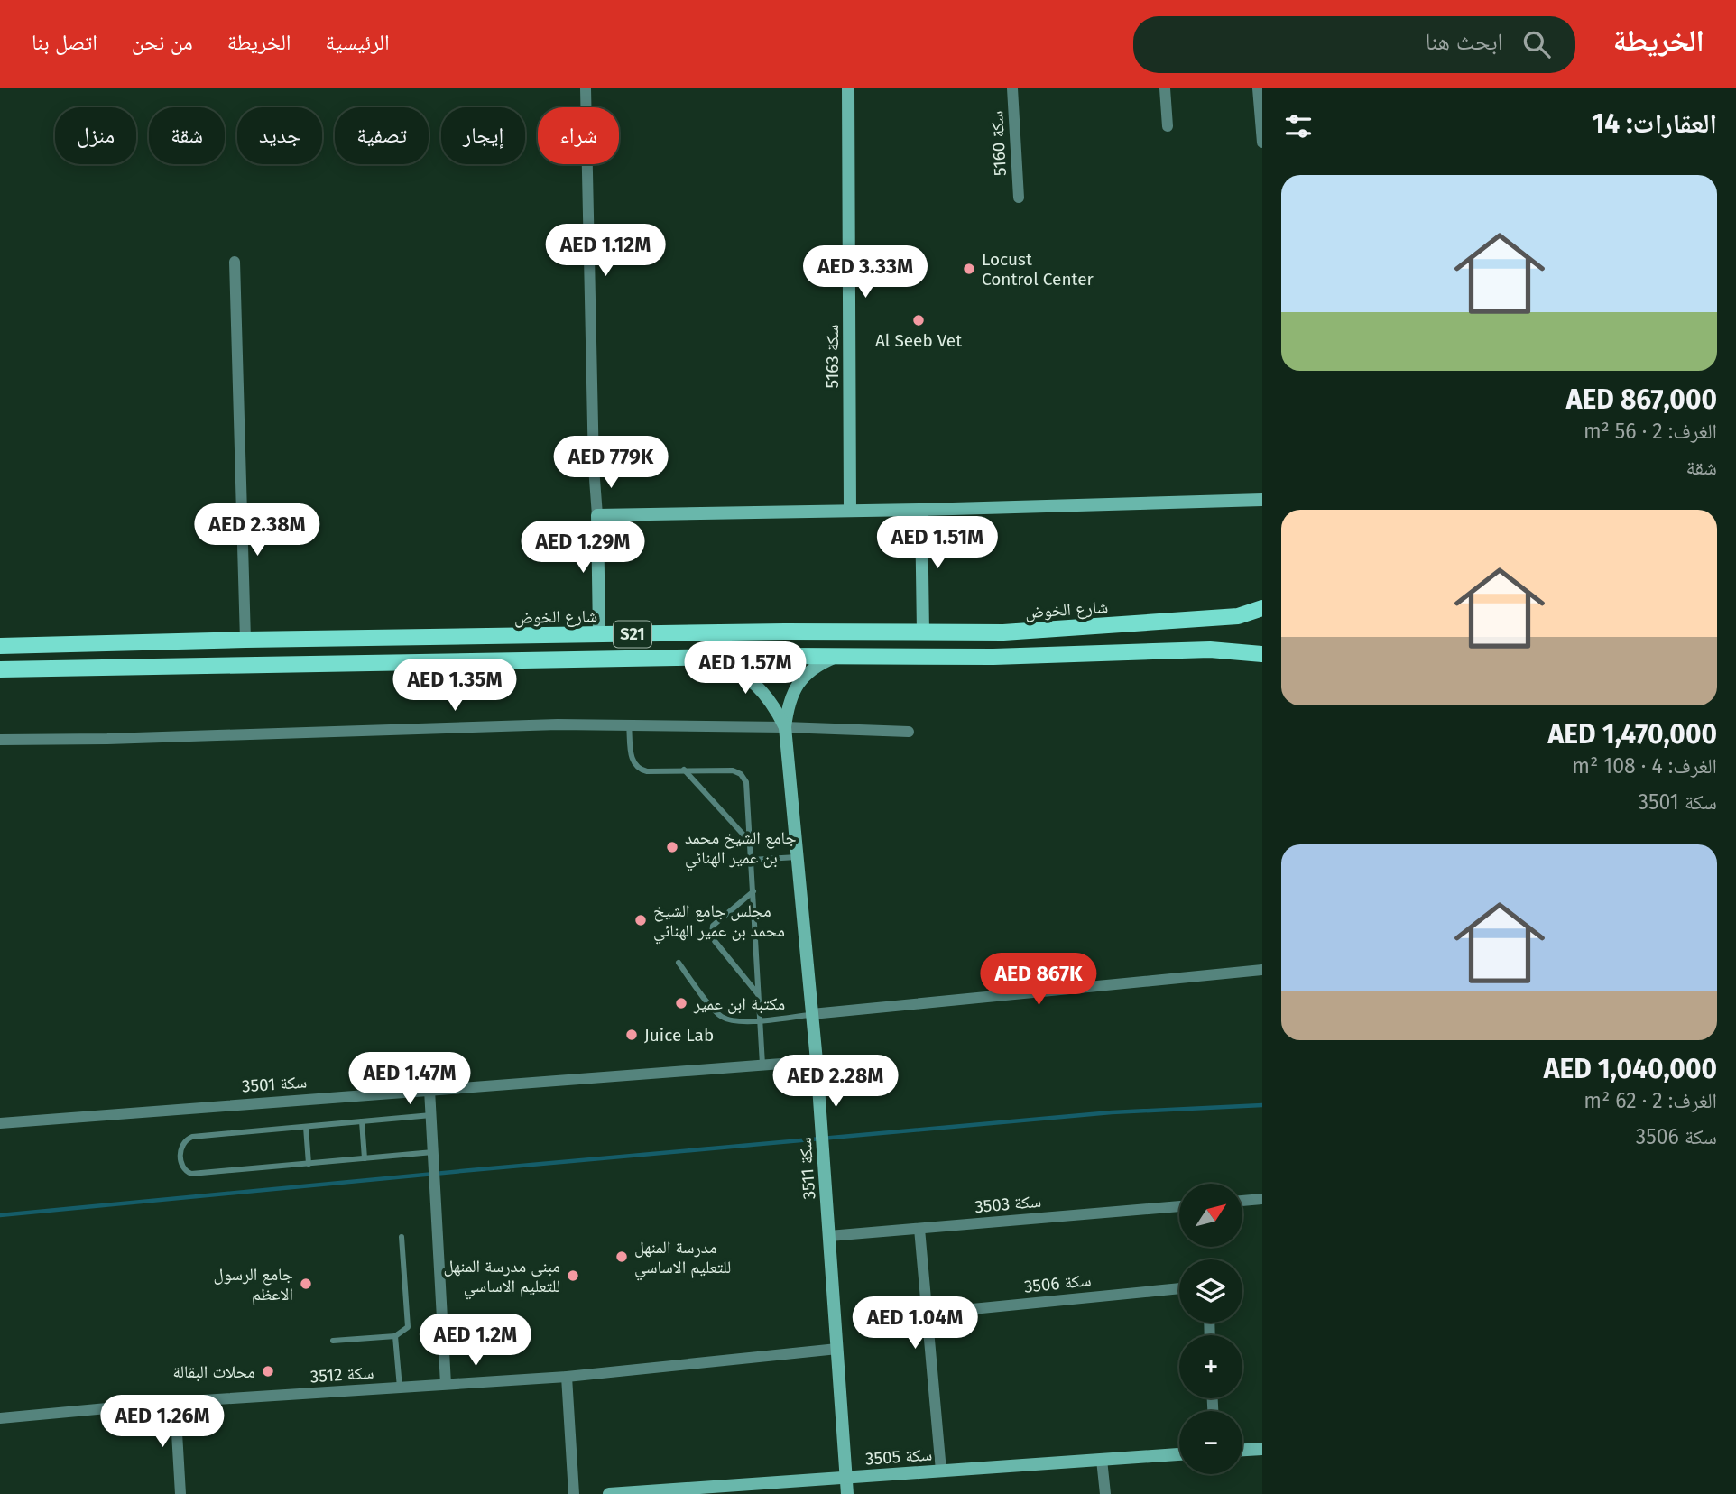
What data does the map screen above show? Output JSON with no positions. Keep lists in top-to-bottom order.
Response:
{
  "streets": {
    "main road": ["شارع الخوض", "S21"],
    "street": [
      "سكة 5160",
      "سكة 5163",
      "سكة 3501",
      "سكة 3511",
      "سكة 3503",
      "سكة 3506",
      "سكة 3512",
      "سكة 3505"
    ]
  },
  "crossings": [
    ["سكة 3501", "سكة 3511"],
    ["سكة 3511", "سكة 3503"],
    ["سكة 3511", "سكة 3512"],
    ["سكة 3511", "سكة 3505"]
  ],
  "places": [
    "Locust Control Center",
    "Al Seeb Vet",
    "جامع الشيخ محمد بن عمير الهنائي",
    "مجلس جامع الشيخ محمد بن عمير الهنائي",
    "مكتبة ابن عمير",
    "Juice Lab",
    "مدرسة المنهل للتعليم الاساسي",
    "مبنى مدرسة المنهل للتعليم الاساسي",
    "جامع الرسول الاعظم",
    "محلات البقالة"
  ],
  "north": "top right",
  "page": {
    "header": "الخريطة",
    "search": "ابحث هنا",
    "nav": [
      "الرئيسية",
      "الخريطة",
      "من نحن",
      "اتصل بنا"
    ],
    "heading": "العقارات: 14",
    "chip": [
      "شراء",
      "إيجار",
      "تصفية",
      "جديد",
      "شقة",
      "منزل"
    ],
    "list": [
      {
        "name": "AED 867,000",
        "note": "الغرف: 2 · 56 m² · شقة"
      },
      {
        "name": "AED 1,470,000",
        "note": "الغرف: 4 · 108 m² · سكة 3501"
      },
      {
        "name": "AED 1,040,000",
        "note": "الغرف: 2 · 62 m² · سكة 3506"
      }
    ],
    "price": [
      "AED 1.12M",
      "AED 3.33M",
      "AED 779K",
      "AED 2.38M",
      "AED 1.51M",
      "AED 1.29M",
      "AED 1.57M",
      "AED 1.35M",
      "AED 867K",
      "AED 1.47M",
      "AED 2.28M",
      "AED 1.04M",
      "AED 1.2M",
      "AED 1.26M"
    ],
    "map_buttons": ["+", "−"]
  }
}
